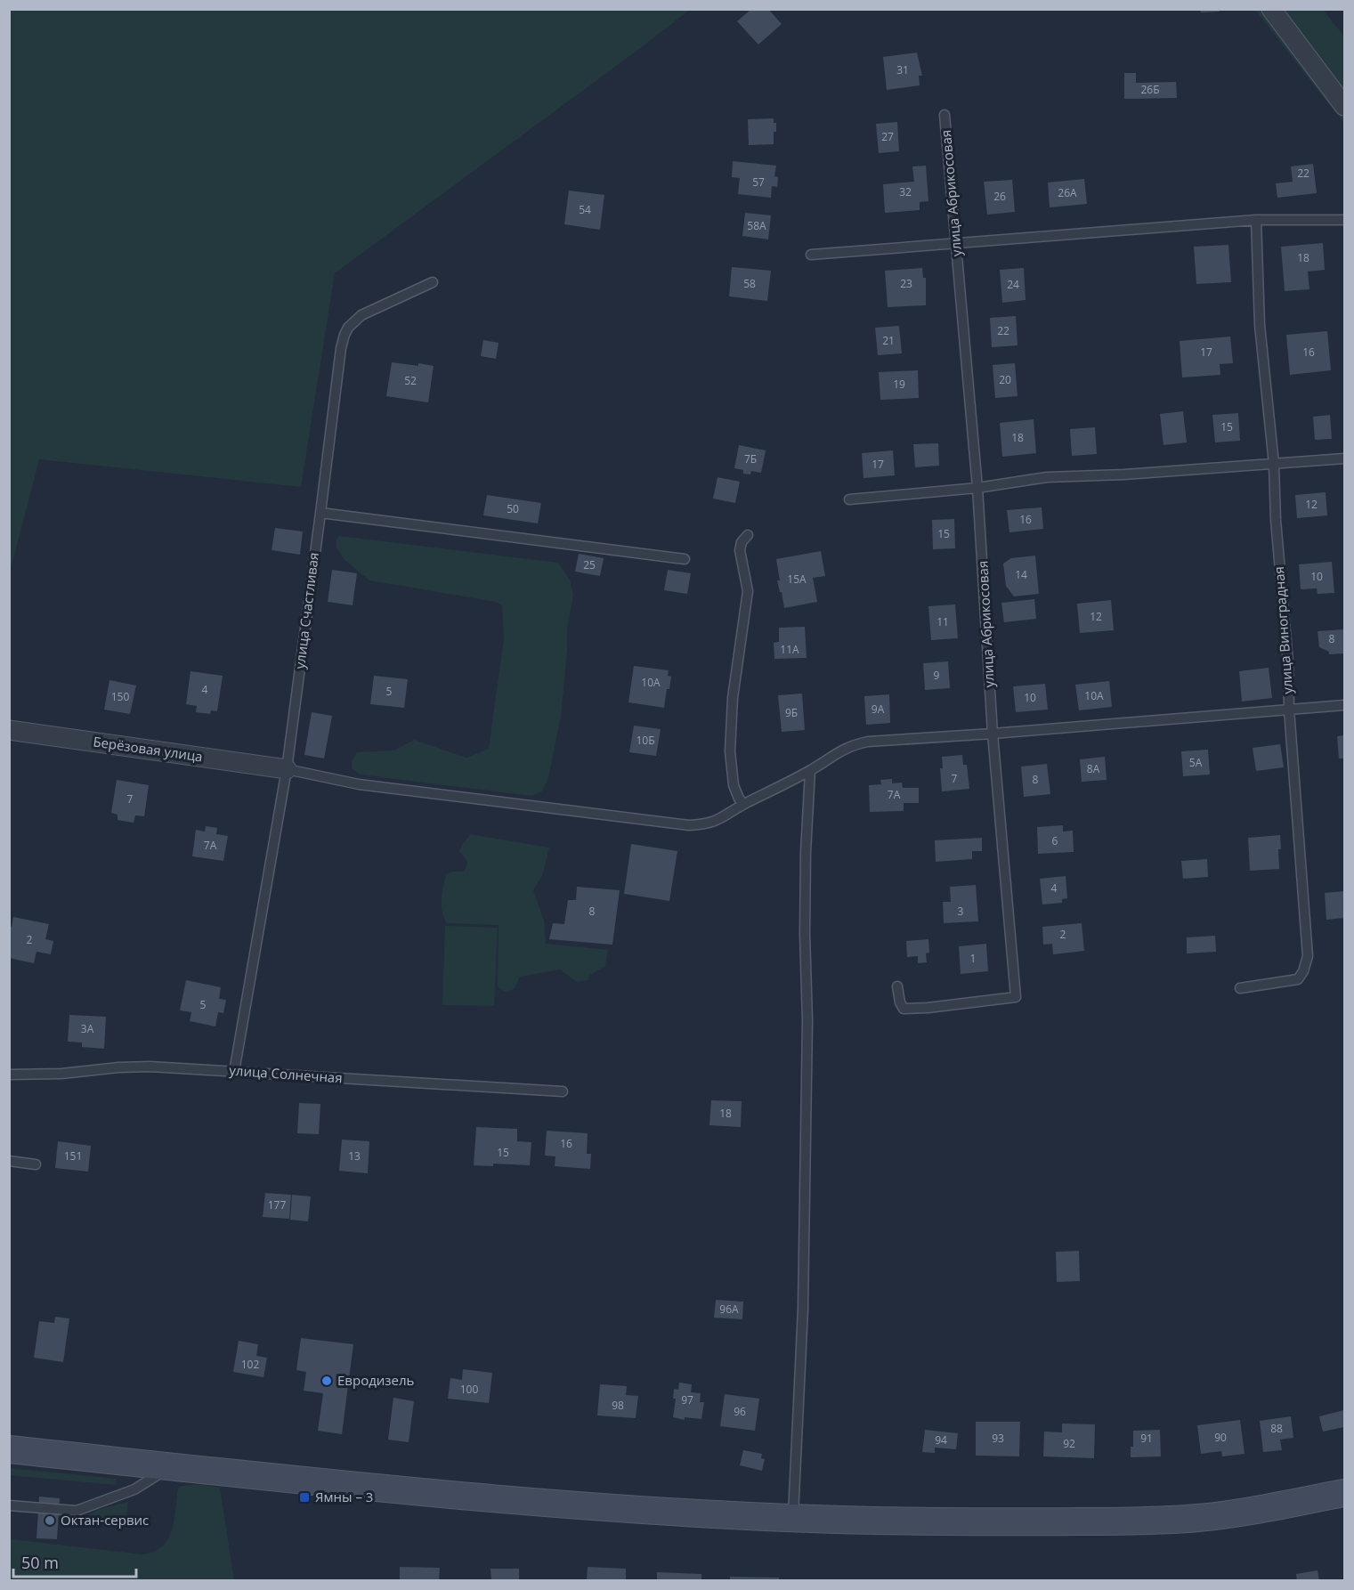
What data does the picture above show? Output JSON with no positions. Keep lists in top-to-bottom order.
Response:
{
  "streets": {
    "street": ["Берёзовая улица"],
    "lane": [
      "улица Абрикосовая",
      "улица Счастливая",
      "улица Виноградная",
      "улица Солнечная"
    ]
  },
  "crossings": [
    ["улица Счастливая", "Берёзовая улица"],
    ["улица Счастливая", "улица Солнечная"]
  ],
  "places": {
    "other": ["Евродизель", "Октан-сервис"],
    "transit": ["Ямны – 3"]
  },
  "house_numbers": [
    "31",
    "26Б",
    "27",
    "22",
    "57",
    "32",
    "26А",
    "26",
    "54",
    "58А",
    "18",
    "58",
    "23",
    "24",
    "22",
    "21",
    "17",
    "16",
    "20",
    "52",
    "19",
    "15",
    "18",
    "7Б",
    "17",
    "12",
    "50",
    "16",
    "15",
    "25",
    "14",
    "10",
    "15А",
    "12",
    "11",
    "8",
    "11А",
    "9",
    "10А",
    "4",
    "5",
    "10А",
    "150",
    "10",
    "9А",
    "9Б",
    "10Б",
    "5А",
    "8А",
    "7",
    "8",
    "7А",
    "7",
    "6",
    "7А",
    "4",
    "8",
    "3",
    "2",
    "2",
    "1",
    "5",
    "3А",
    "18",
    "16",
    "15",
    "151",
    "13",
    "177",
    "96А",
    "102",
    "100",
    "97",
    "98",
    "96",
    "88",
    "90",
    "93",
    "91",
    "94",
    "92"
  ],
  "scale_bar": "50 m"
}
